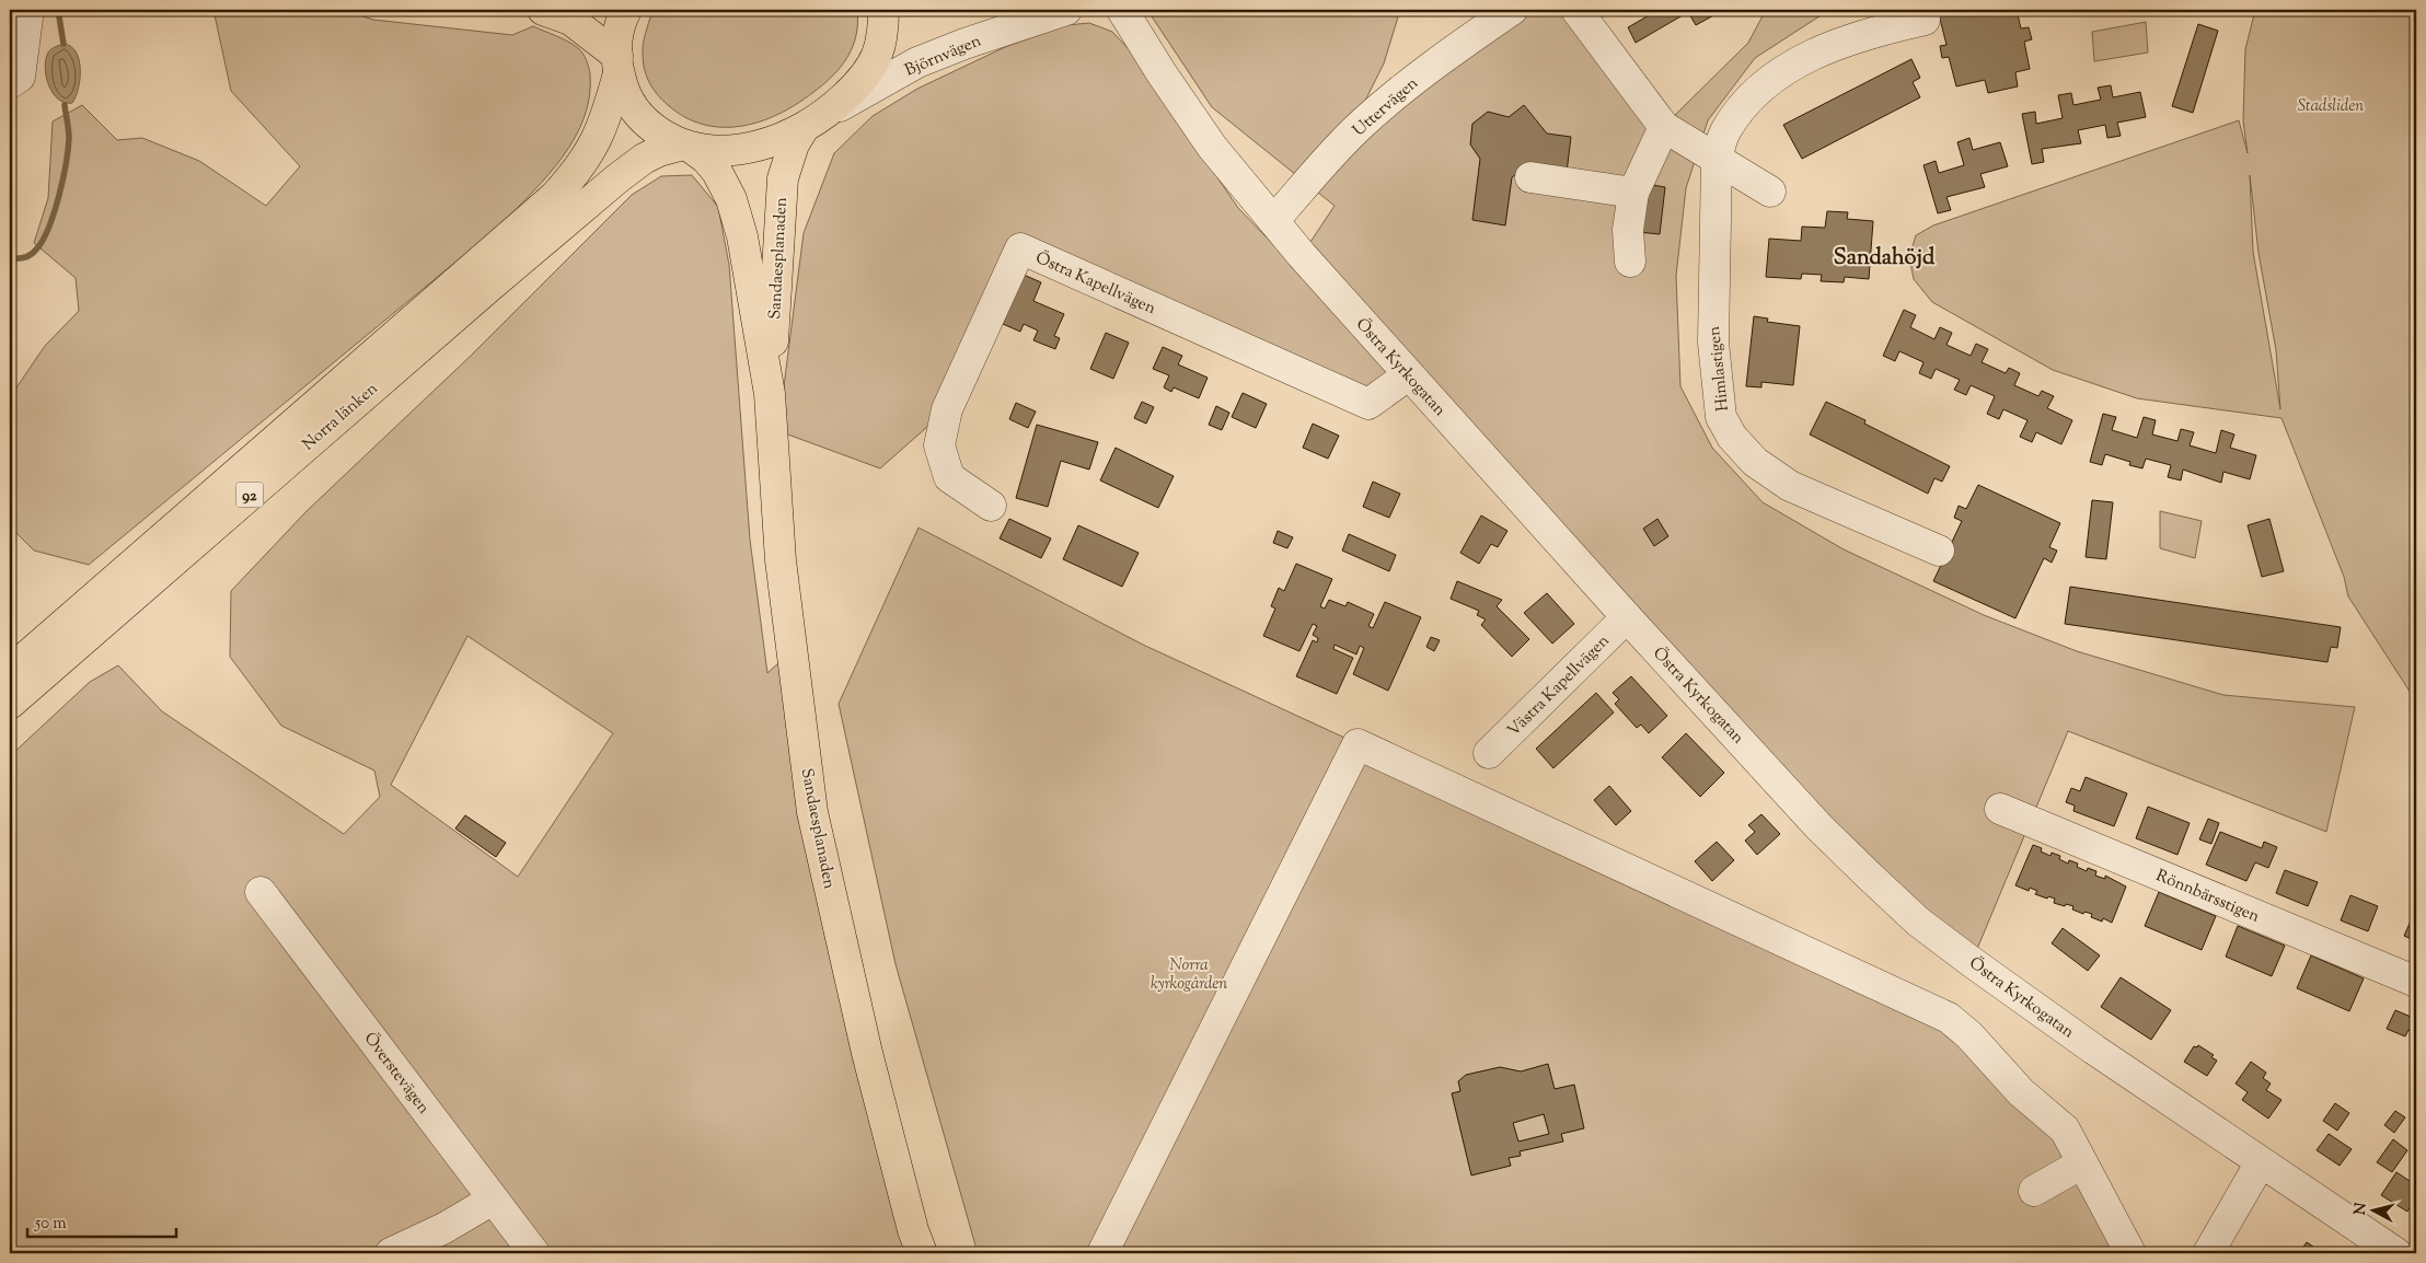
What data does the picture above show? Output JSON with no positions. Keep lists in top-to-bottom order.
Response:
{
  "streets": {
    "main road": ["Sandaesplanaden", "Norra länken", "92"],
    "street": [
      "Björnvägen",
      "Uttervägen",
      "Östra Kapellvägen",
      "Östra Kyrkogatan",
      "Himlastigen",
      "Västra Kapellvägen",
      "Rönnbärsstigen",
      "Överstevägen"
    ]
  },
  "crossings": [
    ["Björnvägen", "Sandaesplanaden"],
    ["Uttervägen", "Östra Kyrkogatan"],
    ["Sandaesplanaden", "Norra länken"],
    ["Östra Kapellvägen", "Östra Kyrkogatan"],
    ["Östra Kyrkogatan", "Västra Kapellvägen"]
  ],
  "districts": ["Sandahöjd"],
  "parks": ["Stadsliden", "Norra kyrkogården"],
  "scale_bar": "50 m",
  "north": "left"
}
